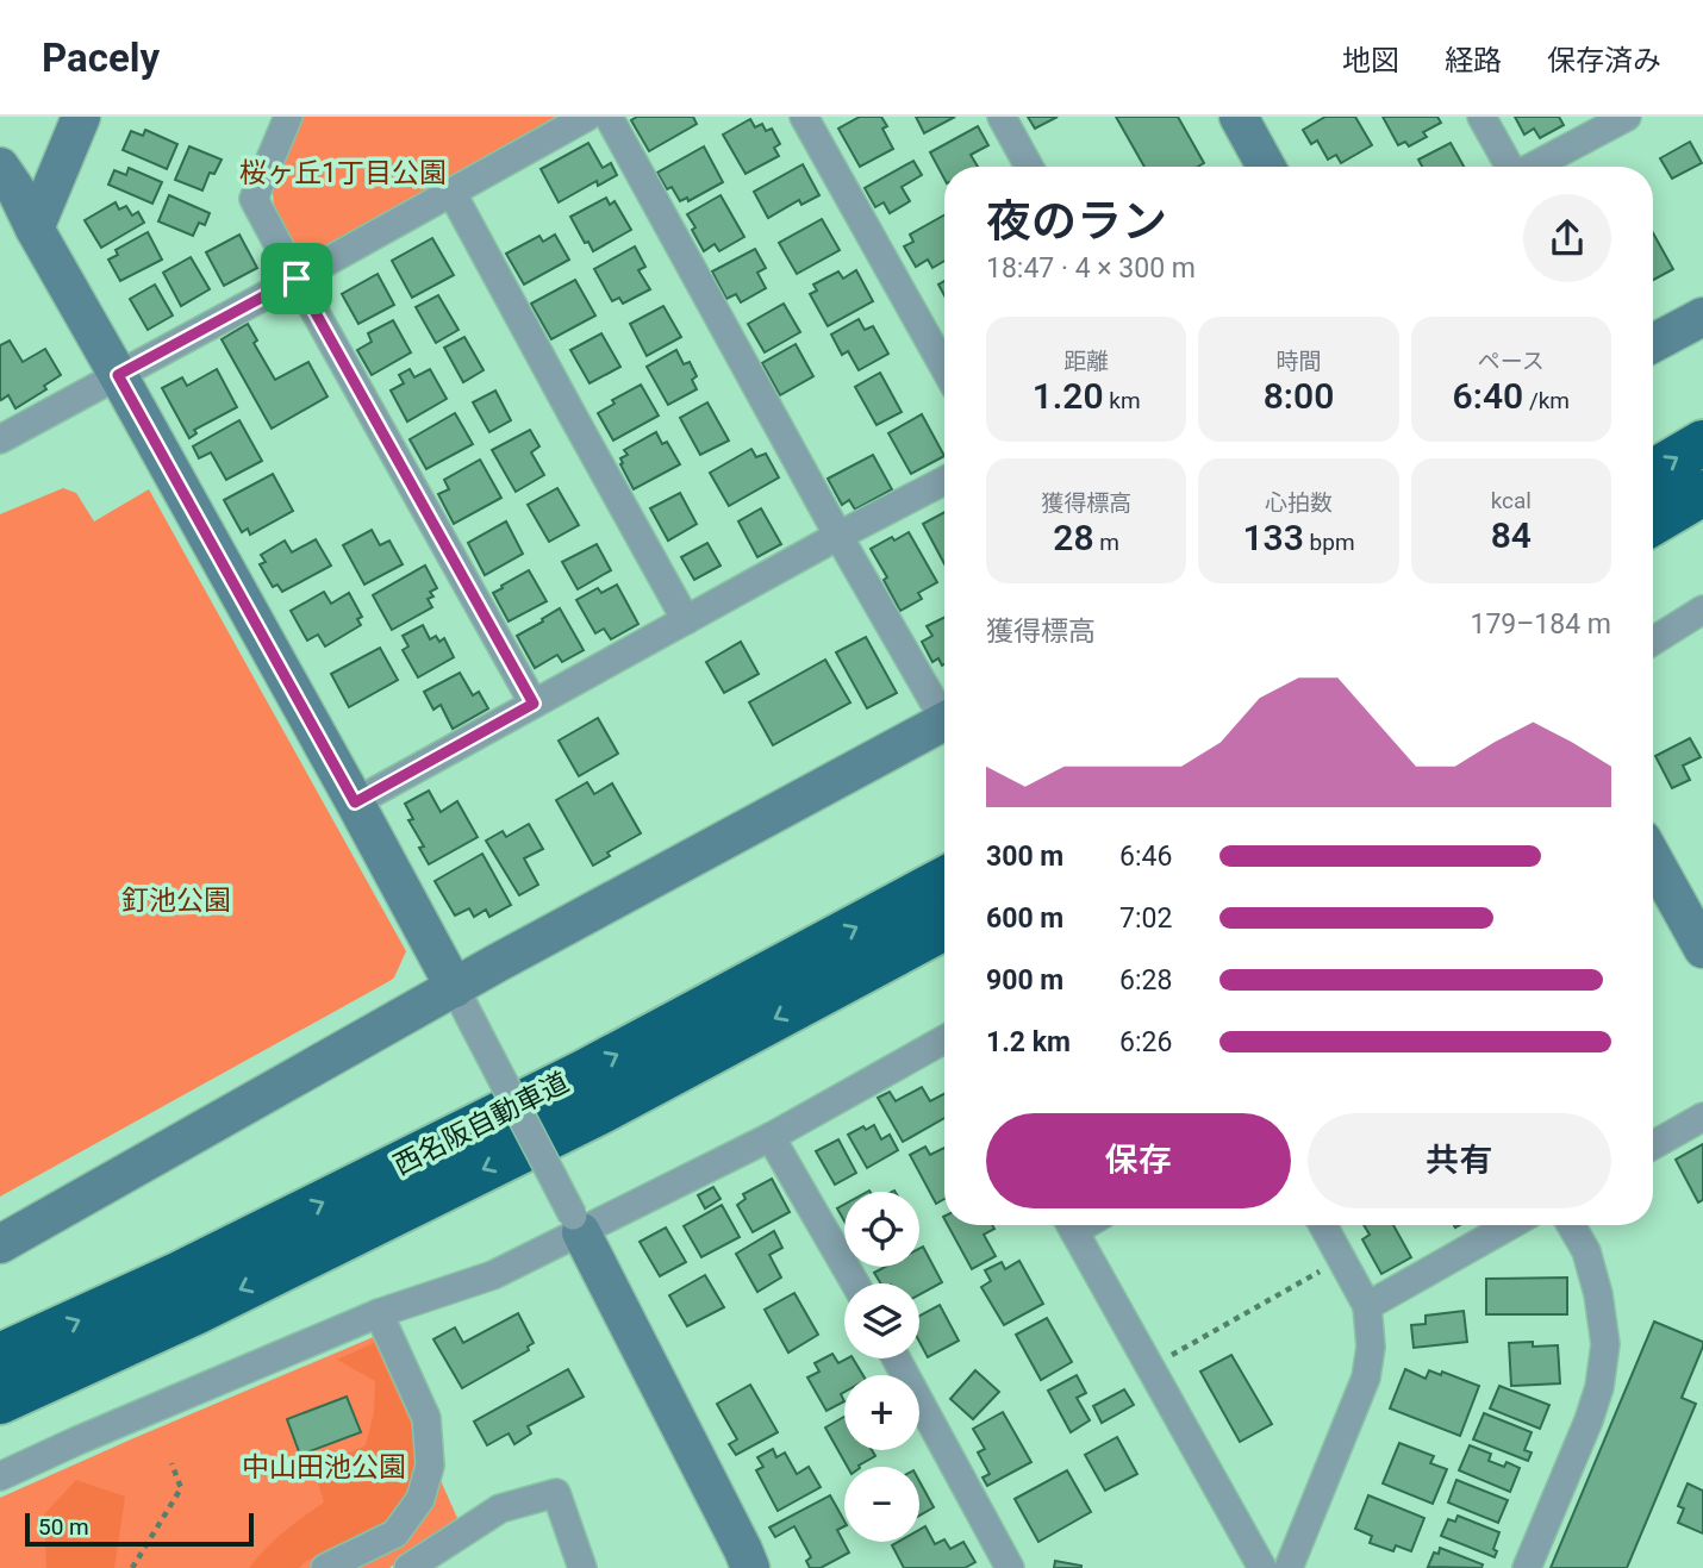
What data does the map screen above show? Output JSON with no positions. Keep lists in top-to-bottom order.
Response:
{
  "streets": {
    "highway": ["西名阪自動車道"]
  },
  "parks": ["桜ヶ丘1丁目公園", "釘池公園", "中山田池公園"],
  "scale_bar": "50 m",
  "page": {
    "header": "Pacely",
    "nav": ["地図", "経路", "保存済み"],
    "heading": ["夜のラン", "18:47 · 4 × 300 m"],
    "stats": [
      ["距離", "1.20 km"],
      ["時間", "8:00"],
      ["ペース", "6:40 /km"],
      ["獲得標高", "28 m"],
      ["心拍数", "133 bpm"],
      ["kcal", "84"]
    ],
    "chart": ["獲得標高", "179–184 m"],
    "list": [
      {
        "name": "300 m",
        "note": "6:46"
      },
      {
        "name": "600 m",
        "note": "7:02"
      },
      {
        "name": "900 m",
        "note": "6:28"
      },
      {
        "name": "1.2 km",
        "note": "6:26"
      }
    ],
    "buttons": ["保存", "共有"],
    "map_buttons": ["+", "−"],
    "scale": "50 m"
  }
}
